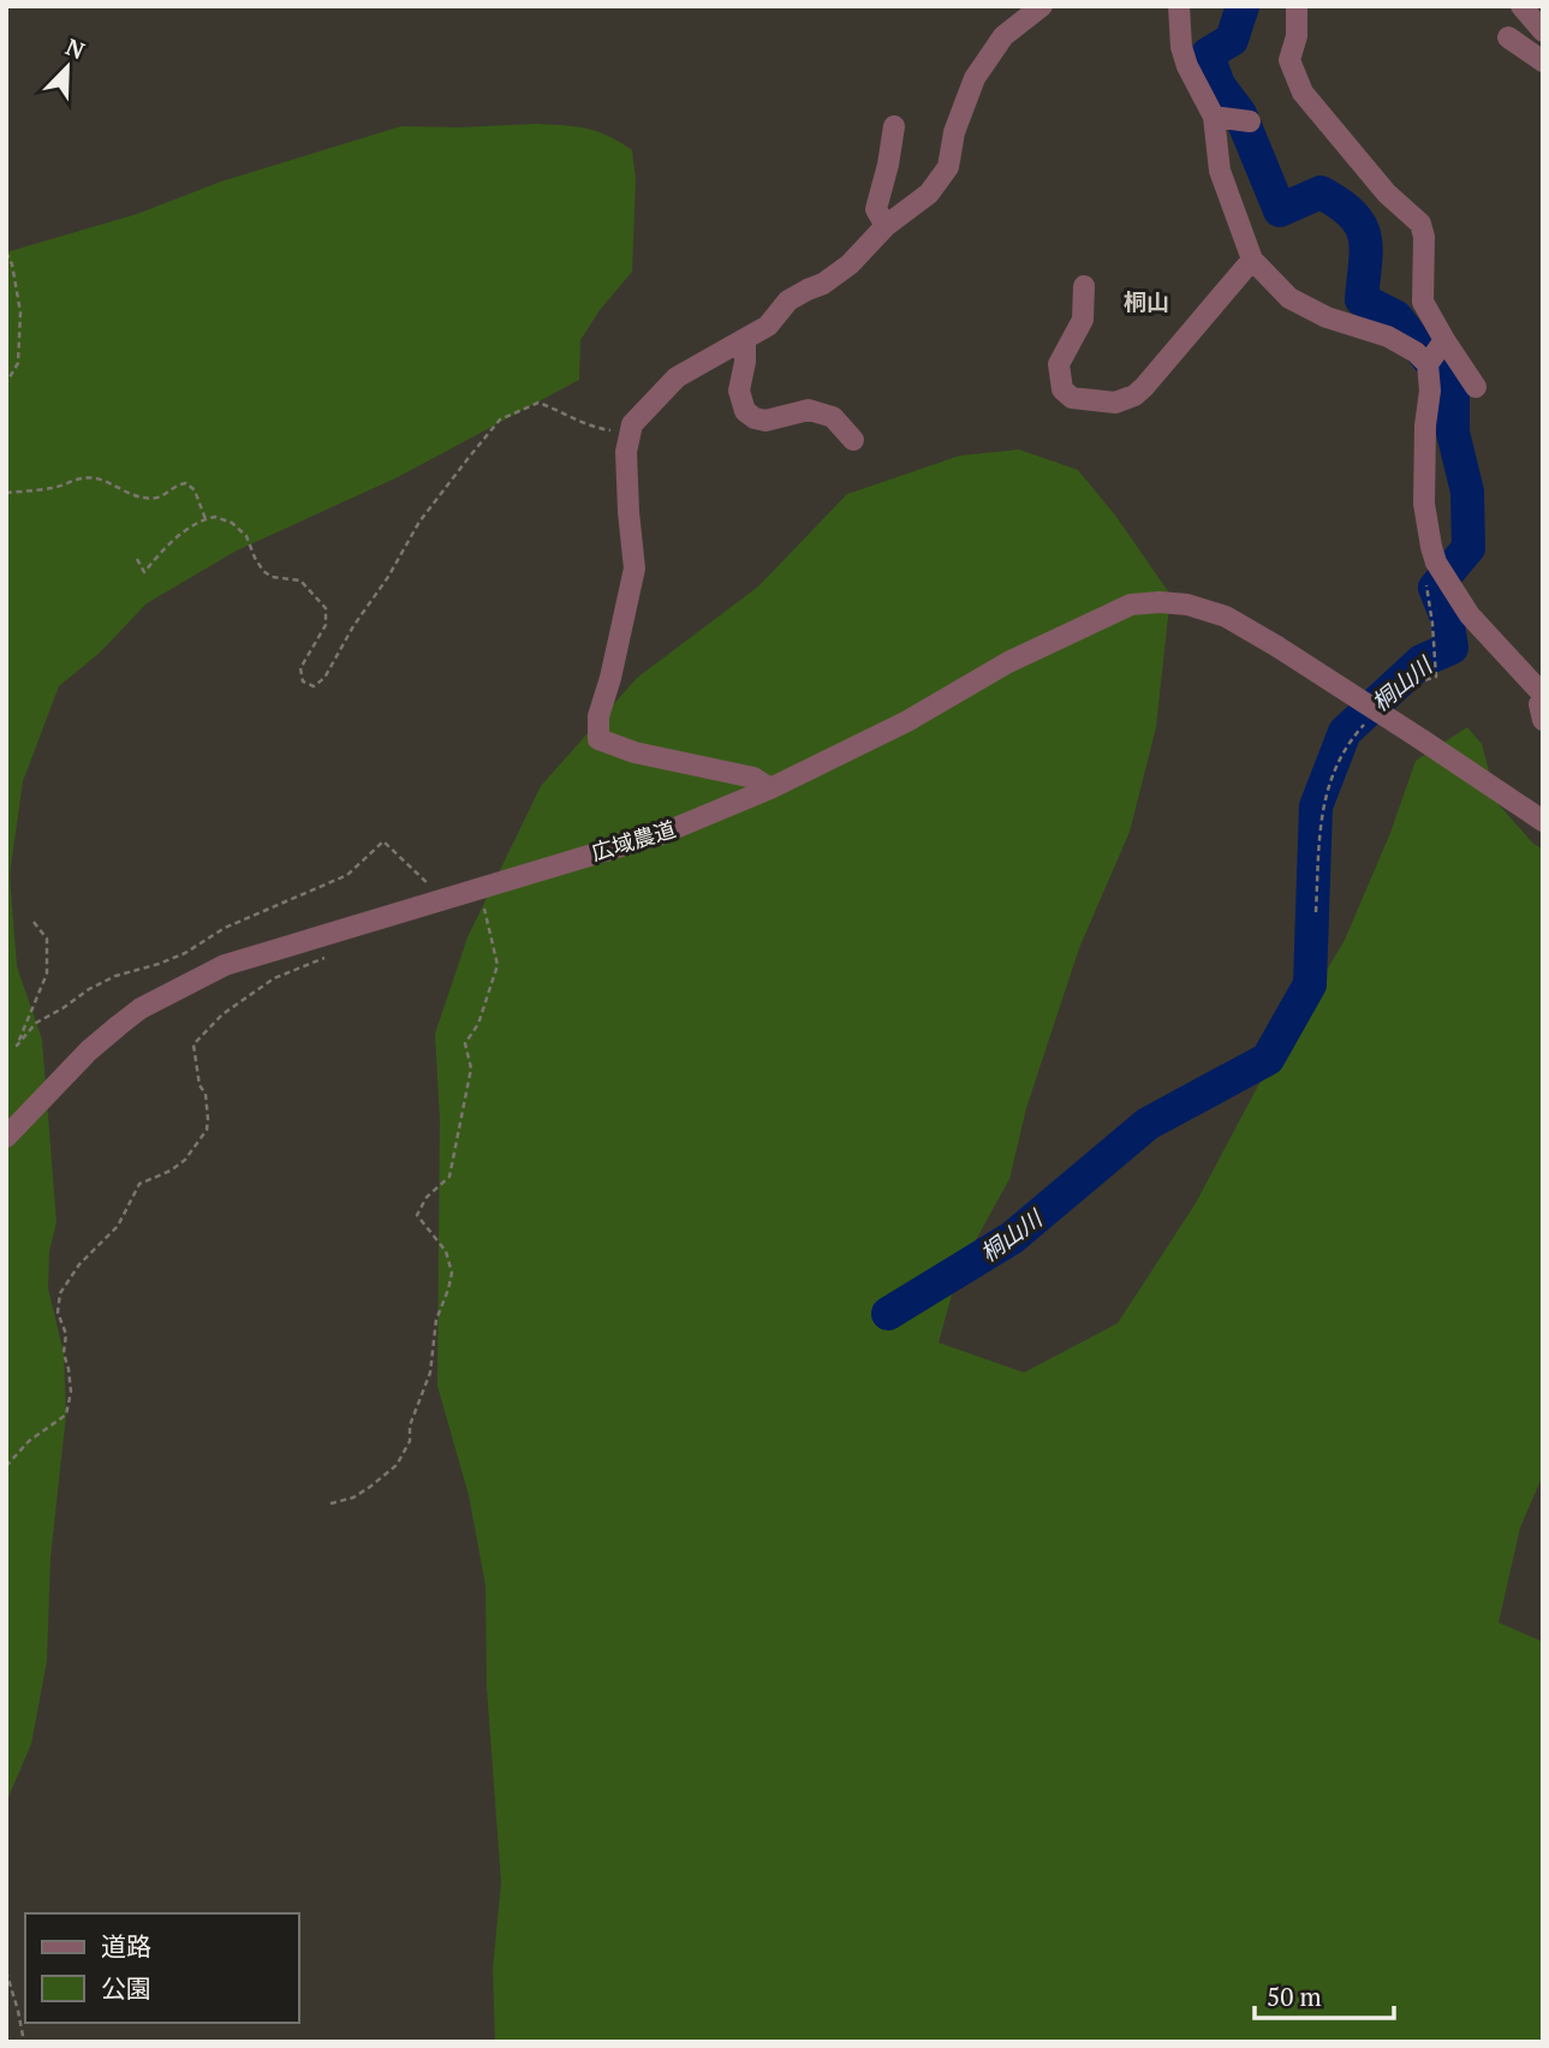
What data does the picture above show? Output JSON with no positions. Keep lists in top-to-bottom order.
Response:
{
  "streets": {
    "street": ["広域農道"]
  },
  "districts": ["桐山"],
  "water": ["桐山川"],
  "legend": ["道路", "公園"],
  "scale_bar": "50 m",
  "north": "top right"
}
